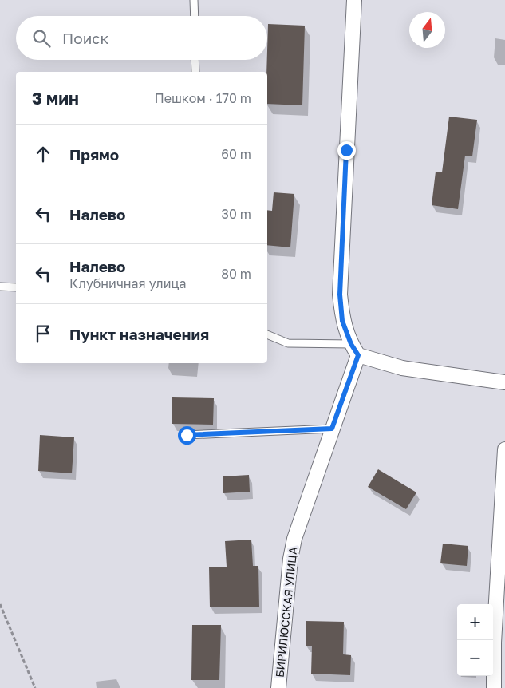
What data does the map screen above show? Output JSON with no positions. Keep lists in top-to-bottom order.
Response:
{
  "streets": {
    "street": ["БИРИЛЮССКАЯ УЛИЦА"]
  },
  "north": "top",
  "page": {
    "search": "Поиск",
    "heading": ["3 мин", "Пешком · 170 m"],
    "list": [
      ["Прямо", "60 m"],
      ["Налево", "30 m"],
      ["Налево", "Клубничная улица", "80 m"],
      "Пункт назначения"
    ],
    "map_buttons": ["+", "−"]
  }
}
